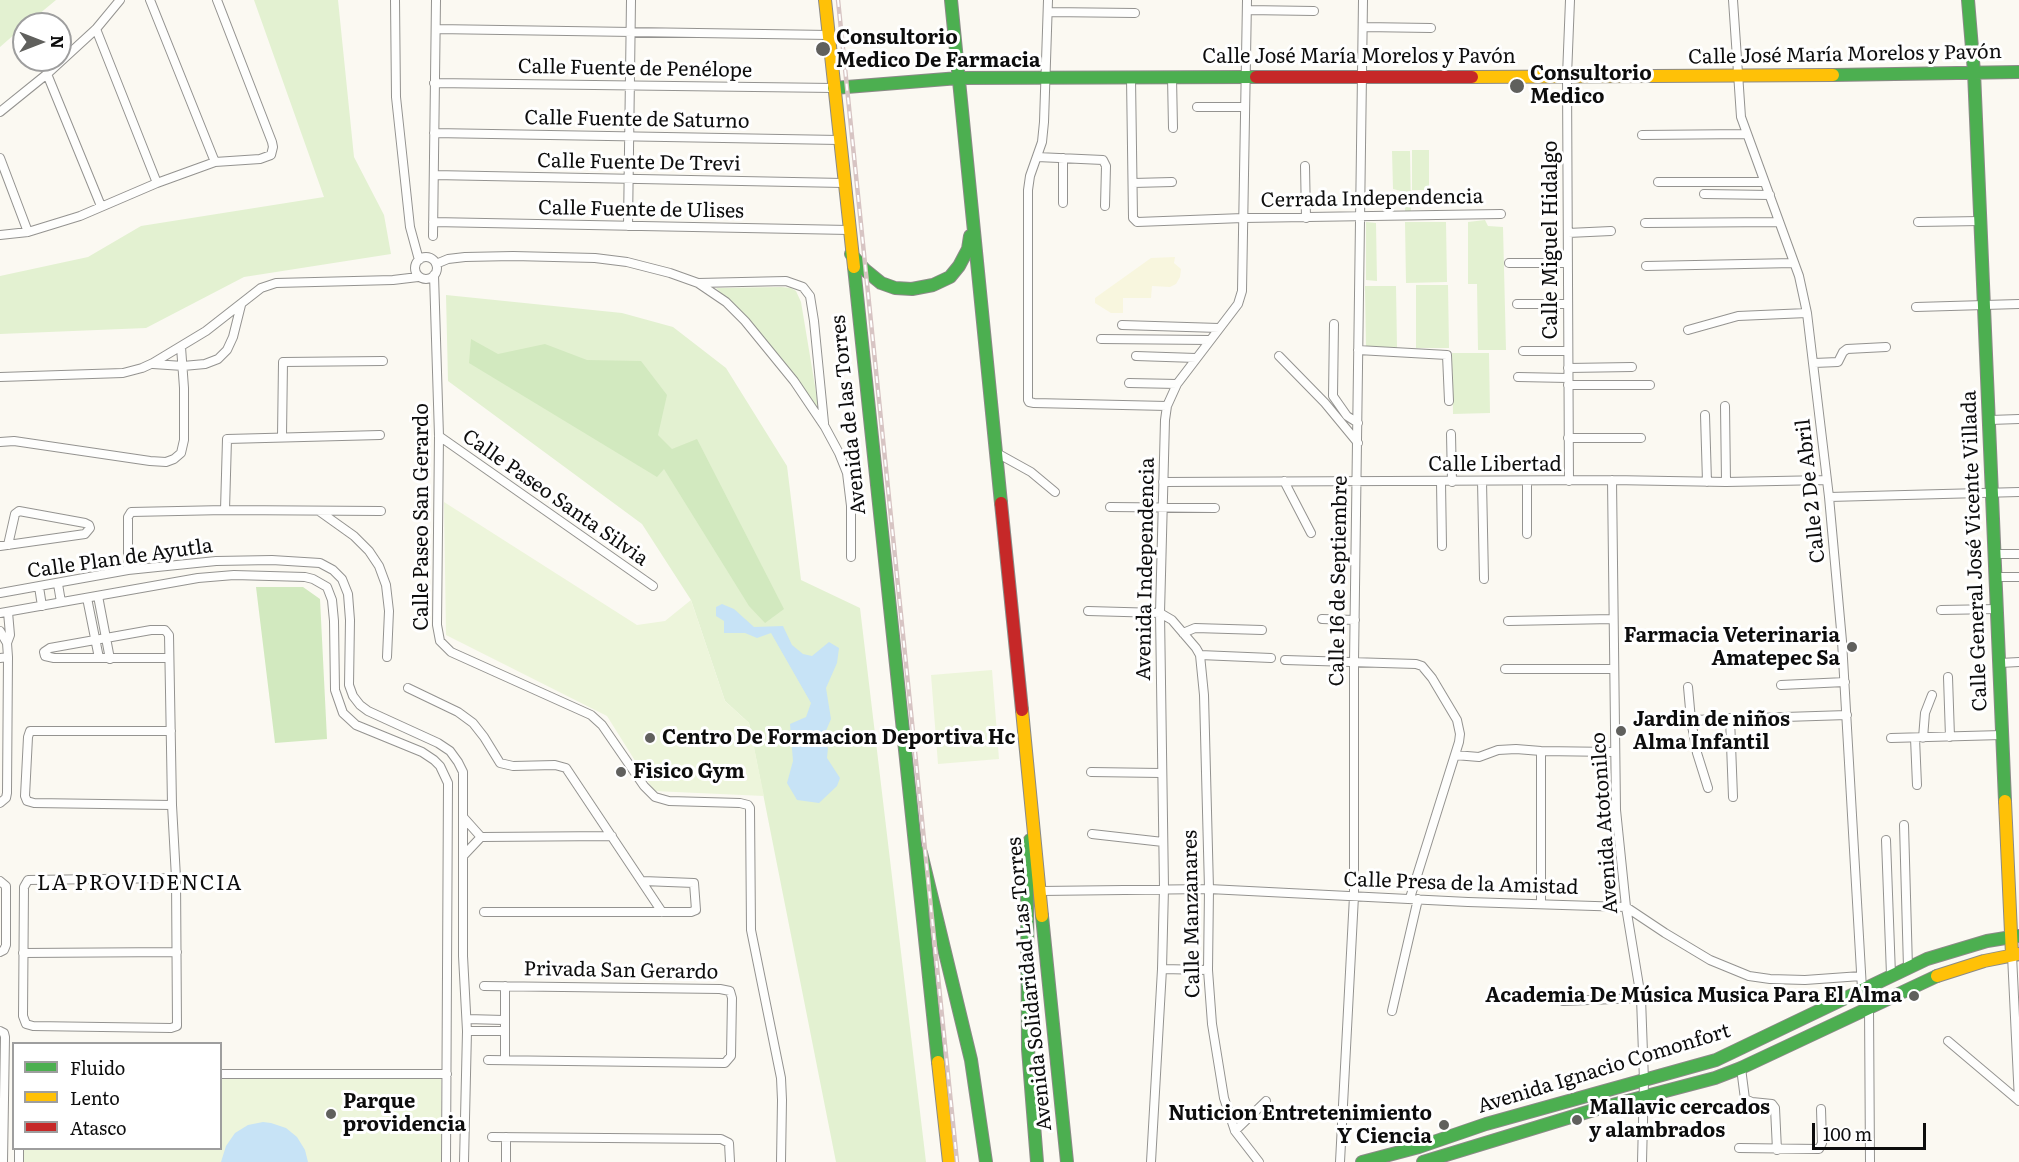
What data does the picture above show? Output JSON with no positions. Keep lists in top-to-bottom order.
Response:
{
  "streets": {
    "main road": [
      "Calle José María Morelos y Pavón",
      "Avenida de las Torres",
      "Calle General José Vicente Villada",
      "Avenida Solidaridad Las Torres",
      "Avenida Ignacio Comonfort"
    ],
    "street": [
      "Calle Fuente de Penélope",
      "Calle Fuente de Saturno",
      "Calle Fuente De Trevi",
      "Cerrada Independencia",
      "Calle Fuente de Ulises",
      "Calle Miguel Hidalgo",
      "Calle Libertad",
      "Calle 2 De Abril",
      "Calle Paseo Santa Silvia",
      "Calle Paseo San Gerardo",
      "Calle Plan de Ayutla",
      "Avenida Independencia",
      "Calle 16 de Septiembre",
      "Avenida Atotonilco",
      "Calle Presa de la Amistad",
      "Calle Manzanares",
      "Privada San Gerardo"
    ]
  },
  "crossings": [
    ["Calle José María Morelos y Pavón", "Calle Fuente de Penélope"],
    ["Calle José María Morelos y Pavón", "Calle Miguel Hidalgo"],
    ["Calle José María Morelos y Pavón", "Avenida de las Torres"],
    ["Calle José María Morelos y Pavón", "Calle 2 De Abril"],
    ["Calle José María Morelos y Pavón", "Calle General José Vicente Villada"],
    ["Calle José María Morelos y Pavón", "Avenida Independencia"],
    ["Calle José María Morelos y Pavón", "Calle 16 de Septiembre"],
    ["Calle Fuente de Penélope", "Avenida de las Torres"],
    ["Calle Fuente de Saturno", "Avenida de las Torres"],
    ["Calle Fuente De Trevi", "Avenida de las Torres"],
    ["Cerrada Independencia", "Avenida Independencia"],
    ["Cerrada Independencia", "Calle 16 de Septiembre"],
    ["Calle Fuente de Ulises", "Avenida de las Torres"],
    ["Calle Miguel Hidalgo", "Calle Libertad"],
    ["Calle Libertad", "Calle 2 De Abril"],
    ["Calle Libertad", "Avenida Independencia"],
    ["Calle Libertad", "Calle 16 de Septiembre"],
    ["Calle Libertad", "Avenida Atotonilco"],
    ["Calle 2 De Abril", "Avenida Ignacio Comonfort"],
    ["Calle Paseo Santa Silvia", "Calle Paseo San Gerardo"],
    ["Calle General José Vicente Villada", "Avenida Ignacio Comonfort"],
    ["Avenida Independencia", "Calle Presa de la Amistad"],
    ["Calle 16 de Septiembre", "Calle Presa de la Amistad"],
    ["Avenida Atotonilco", "Calle Presa de la Amistad"],
    ["Avenida Atotonilco", "Avenida Ignacio Comonfort"],
    ["Calle Presa de la Amistad", "Calle Manzanares"],
    ["Calle Presa de la Amistad", "Avenida Solidaridad Las Torres"]
  ],
  "districts": ["LA PROVIDENCIA"],
  "places": [
    "Consultorio Medico De Farmacia",
    "Consultorio Medico",
    "Farmacia Veterinaria Amatepec Sa",
    "Jardin de niños Alma Infantil",
    "Centro De Formacion Deportiva Hc",
    "Fisico Gym",
    "Academia De Música Musica Para El Alma",
    "Parque providencia",
    "Mallavic cercados y alambrados",
    "Nuticion Entretenimiento Y Ciencia"
  ],
  "legend": ["Fluido", "Lento", "Atasco"],
  "scale_bar": "100 m",
  "north": "right"
}
